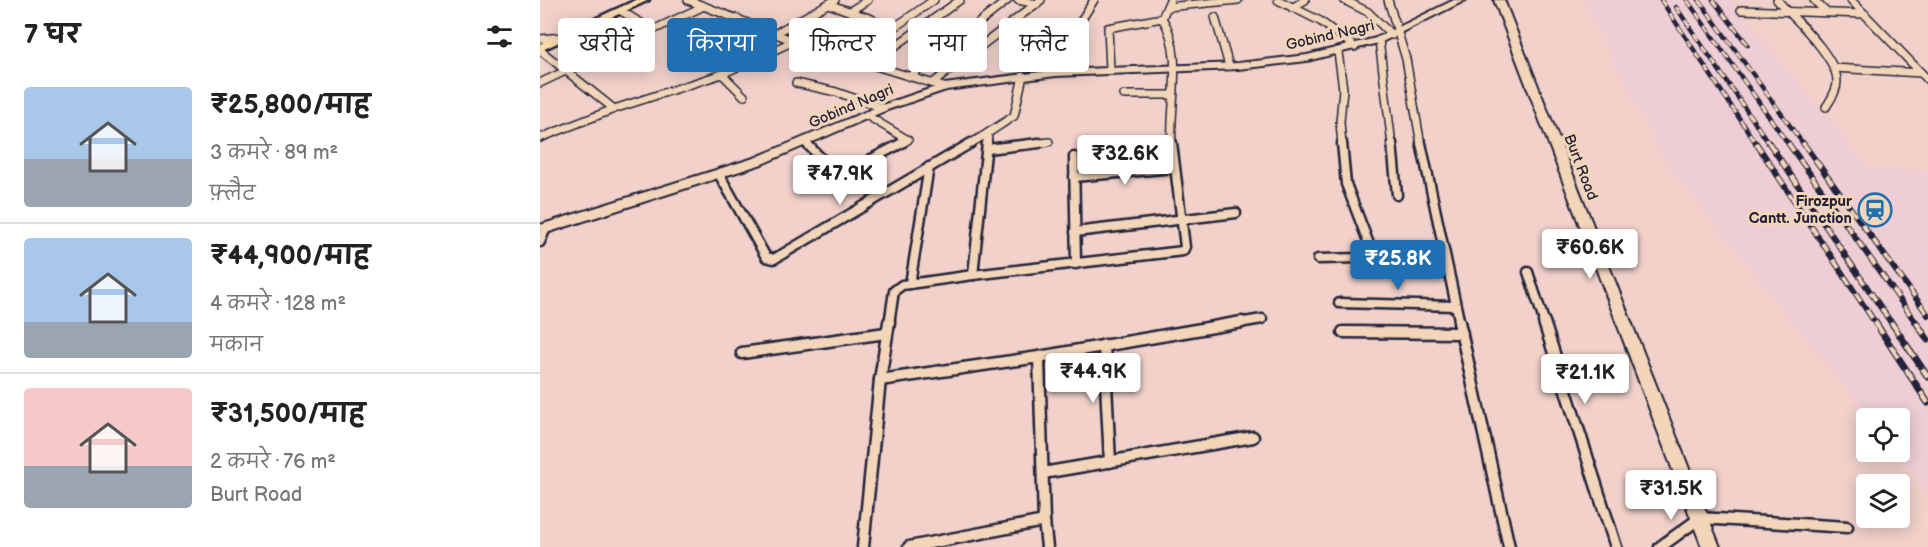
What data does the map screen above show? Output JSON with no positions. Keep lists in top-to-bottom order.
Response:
{
  "streets": {
    "street": ["Gobind Nagri", "Burt Road"]
  },
  "places": {
    "station": ["Firozpur Cantt. Junction"]
  },
  "page": {
    "heading": "7 घर",
    "chip": [
      "खरीदें",
      "किराया",
      "फ़िल्टर",
      "नया",
      "फ़्लैट"
    ],
    "list": [
      {
        "name": "₹25,800/माह",
        "note": "3 कमरे · 89 m² · फ़्लैट"
      },
      {
        "name": "₹44,900/माह",
        "note": "4 कमरे · 128 m² · मकान"
      },
      {
        "name": "₹31,500/माह",
        "note": "2 कमरे · 76 m² · Burt Road"
      }
    ],
    "price": [
      "₹32.6K",
      "₹47.9K",
      "₹60.6K",
      "₹25.8K",
      "₹44.9K",
      "₹21.1K",
      "₹31.5K"
    ]
  }
}
